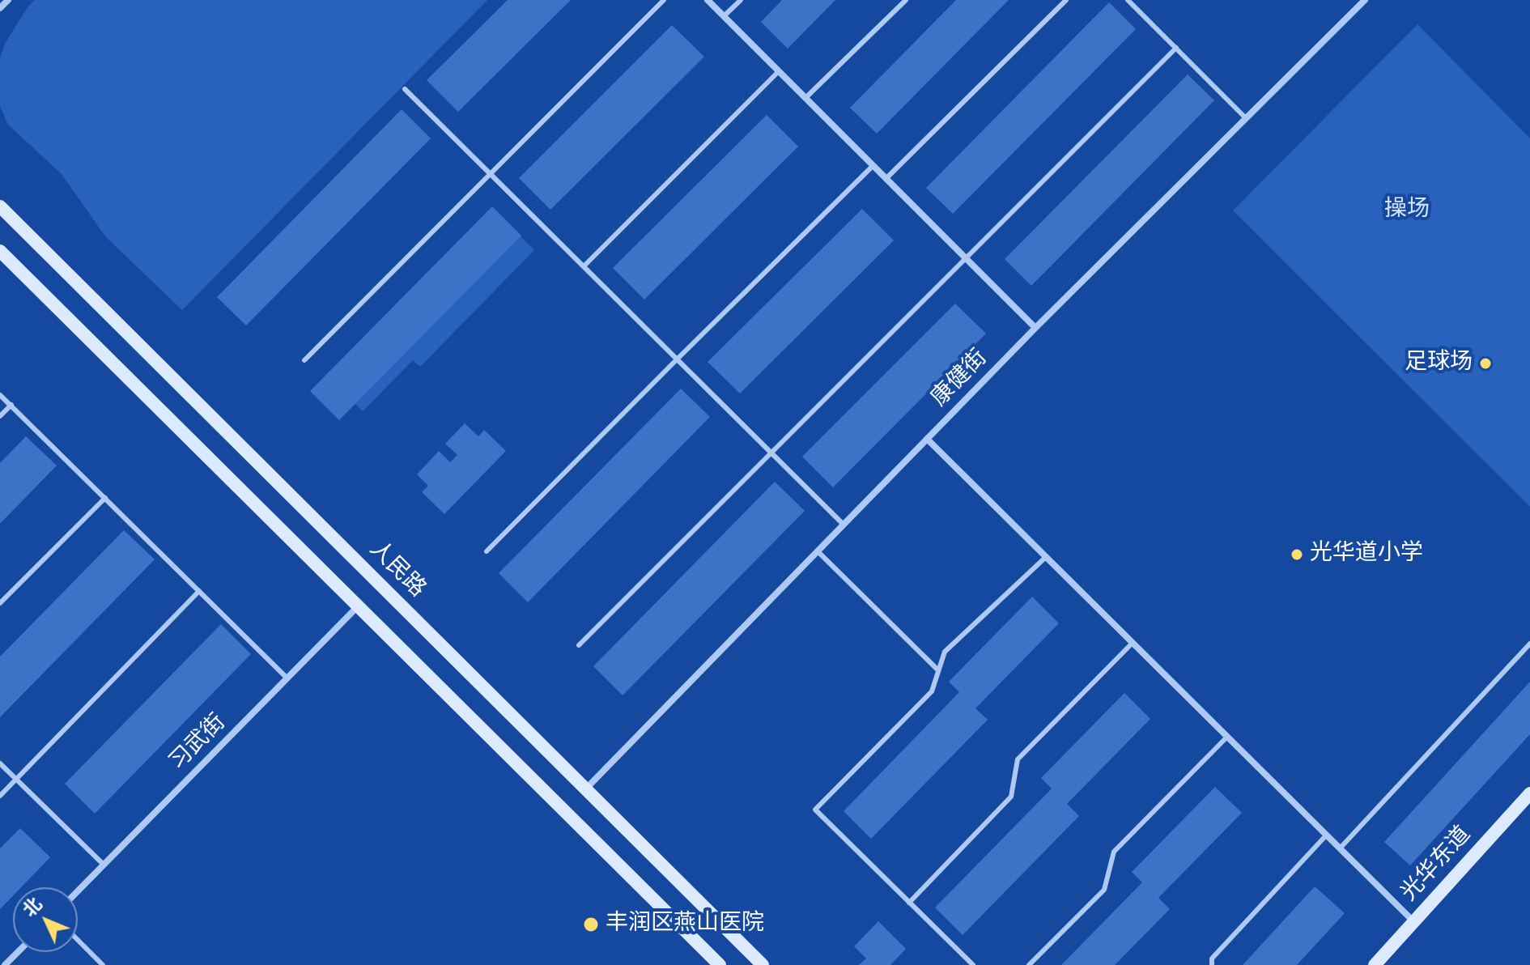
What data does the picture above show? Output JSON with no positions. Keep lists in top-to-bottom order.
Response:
{
  "streets": {
    "main road": ["人民路", "光华东道"],
    "street": ["康健街", "习武街"]
  },
  "crossings": [
    ["康健街", "人民路"]
  ],
  "parks": ["操场"],
  "places": ["足球场", "光华道小学", "丰润区燕山医院"],
  "north": "top left"
}
